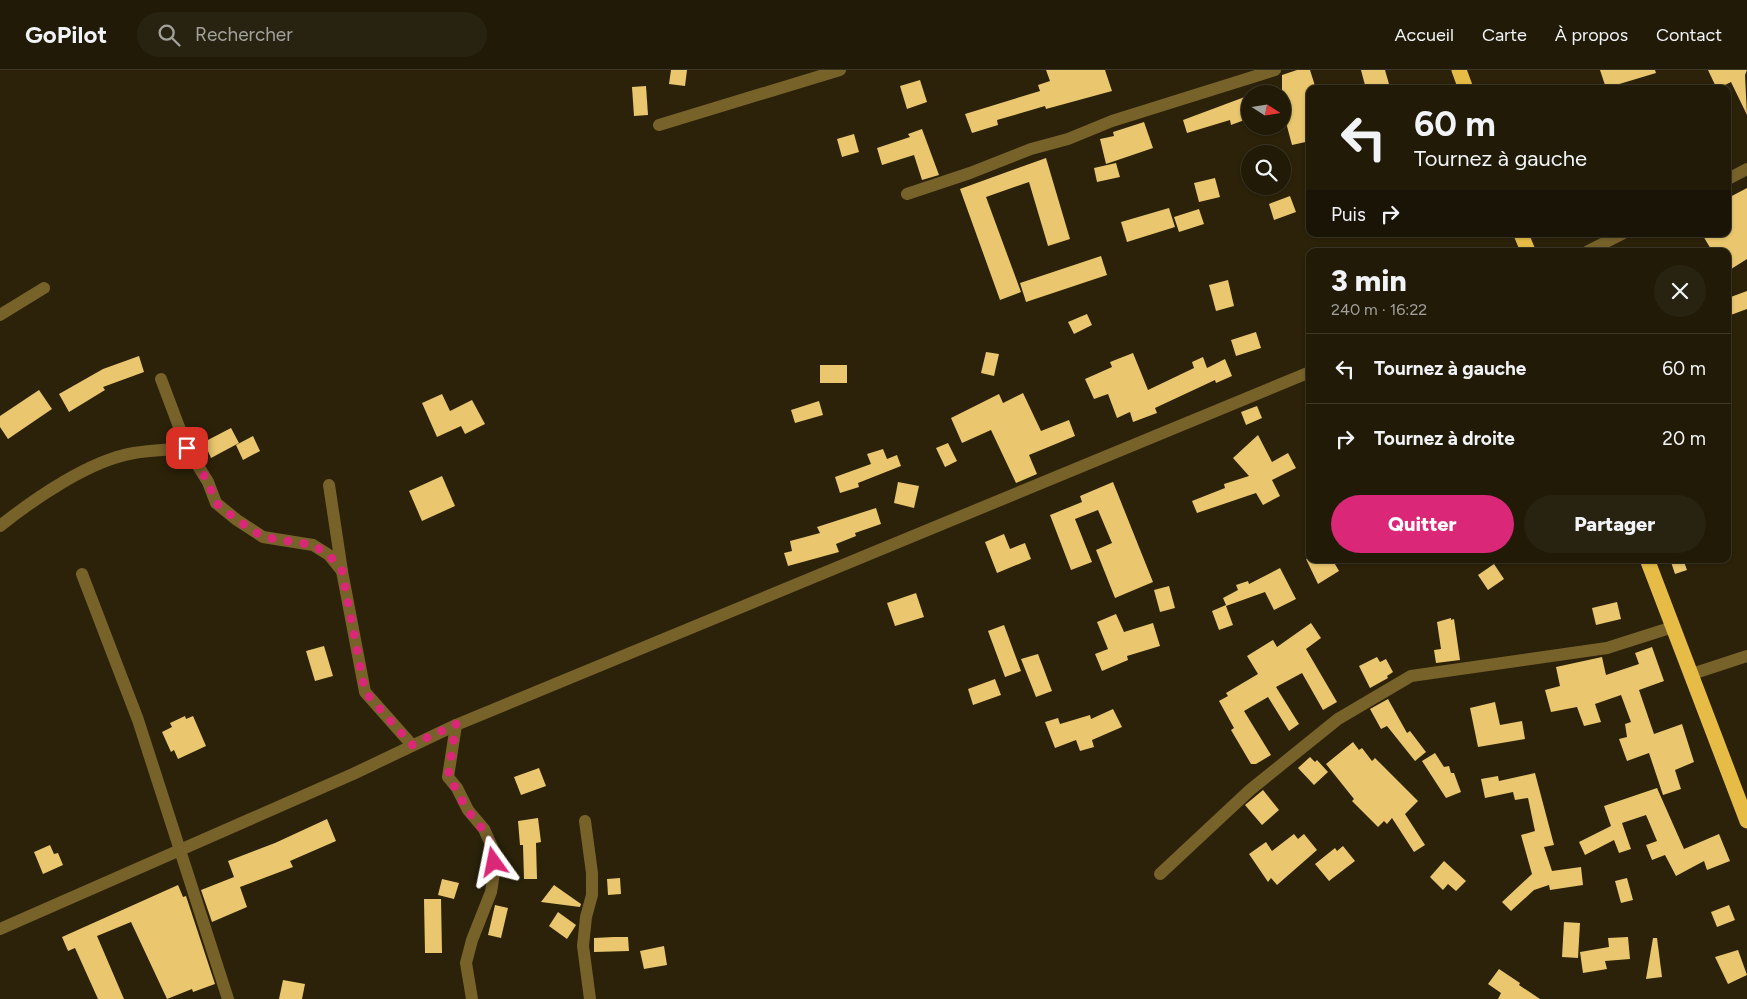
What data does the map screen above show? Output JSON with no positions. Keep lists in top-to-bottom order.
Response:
{
  "north": "right",
  "page": {
    "header": "GoPilot",
    "search": "Rechercher",
    "nav": [
      "Accueil",
      "Carte",
      "À propos",
      "Contact"
    ],
    "turn": ["60 m", "Tournez à gauche"],
    "then": "Puis",
    "heading": ["3 min", "240 m · 16:22"],
    "list": [
      {
        "name": "Tournez à gauche",
        "value": "60 m"
      },
      {
        "name": "Tournez à droite",
        "value": "20 m"
      }
    ],
    "buttons": ["Quitter", "Partager"]
  }
}
